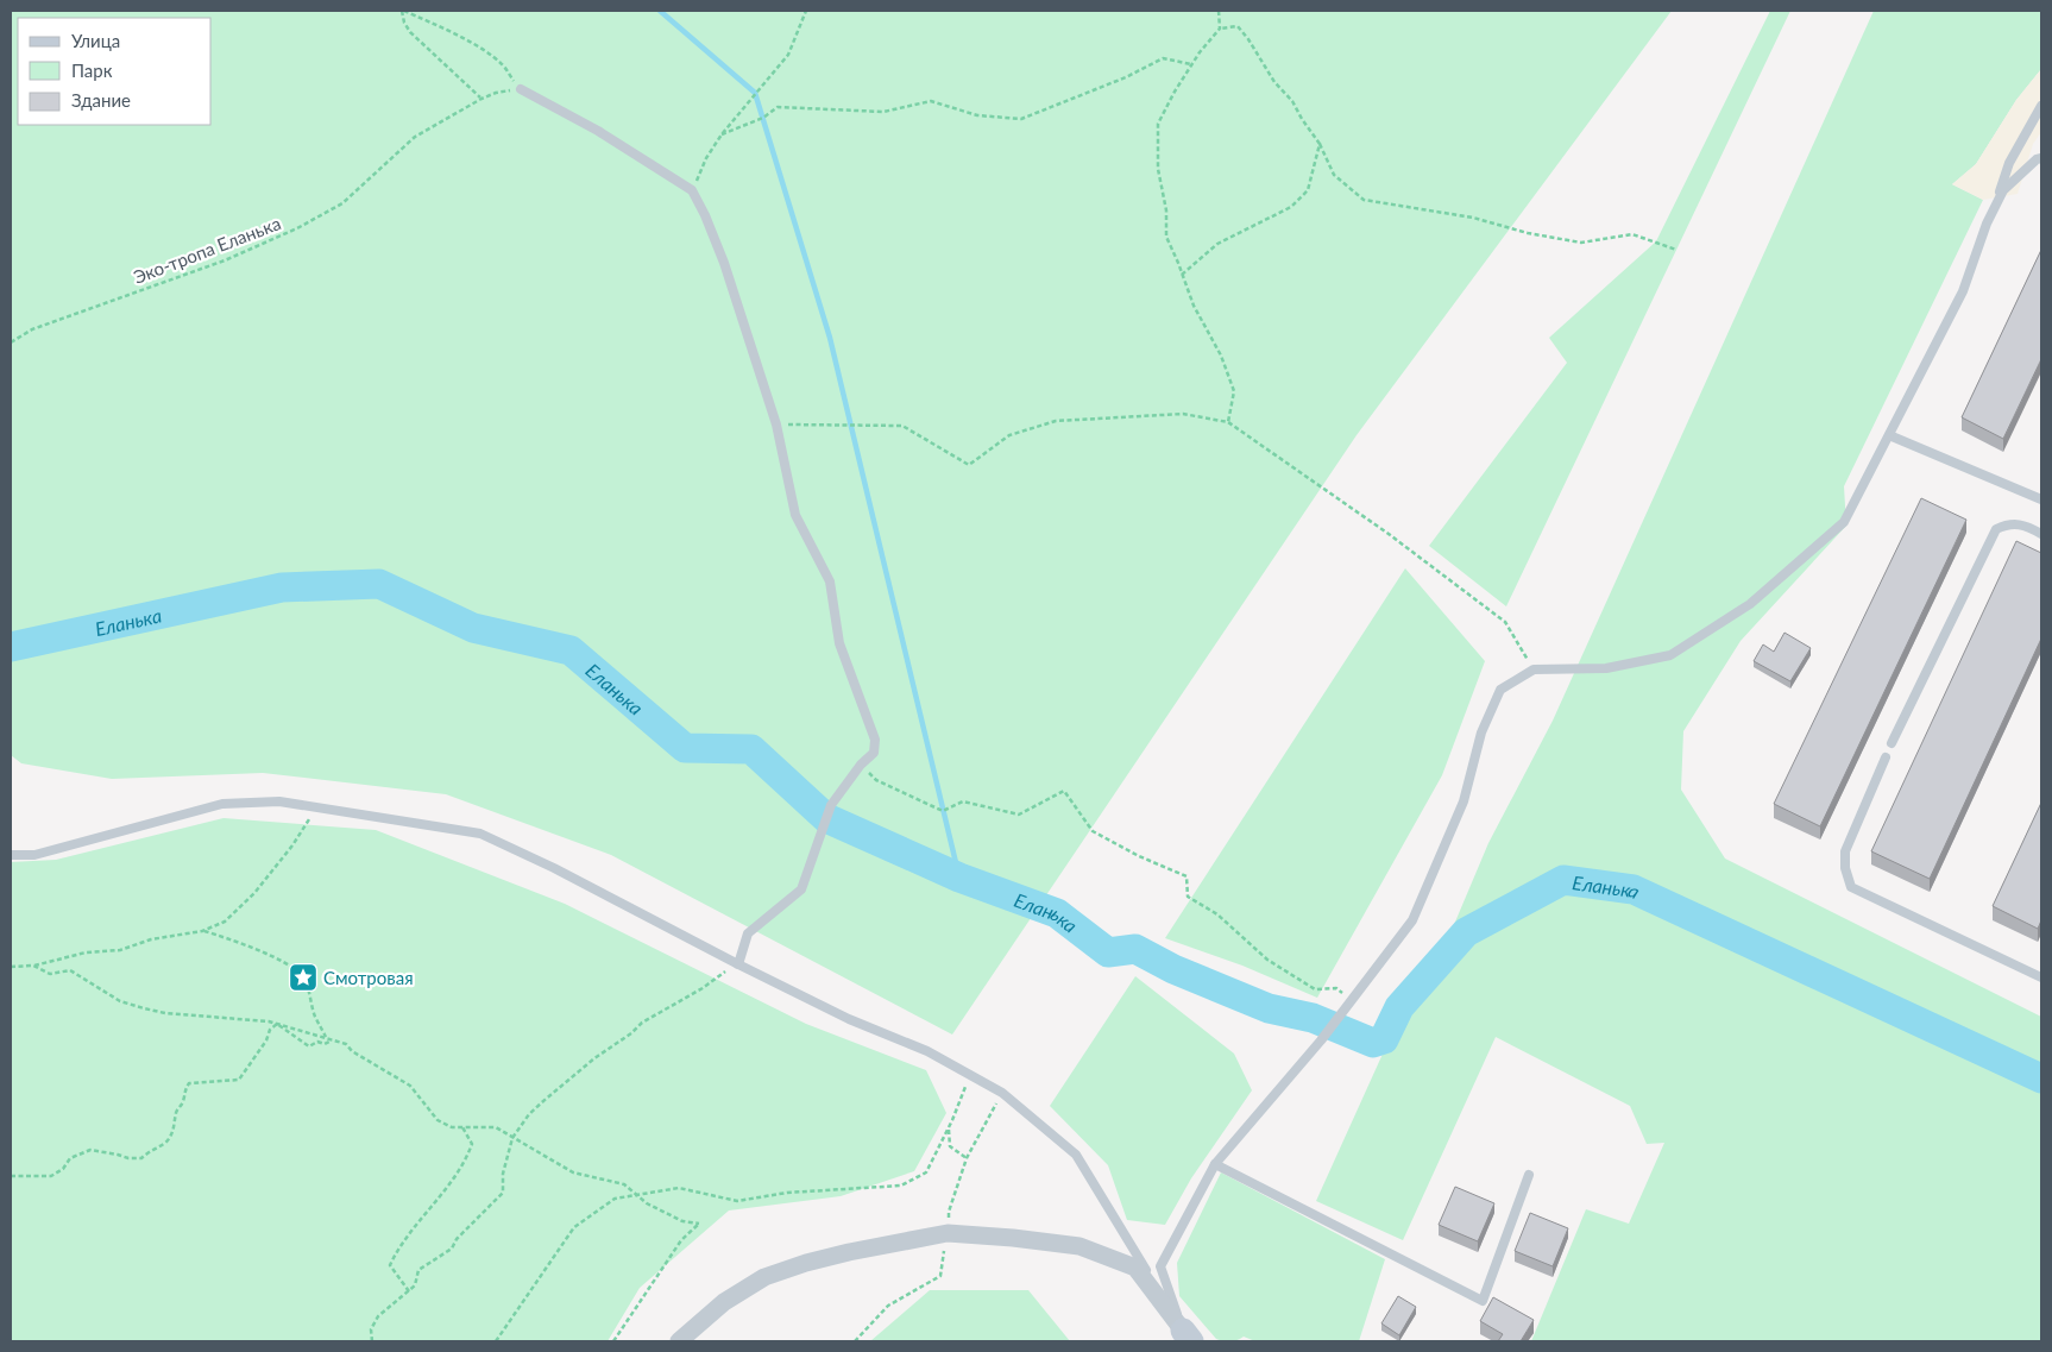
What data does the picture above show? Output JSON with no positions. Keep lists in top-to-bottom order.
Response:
{
  "streets": {
    "path": ["Эко-тропа Еланька"]
  },
  "water": ["Еланька"],
  "places": {
    "place": ["Смотровая"]
  },
  "legend": ["Улица", "Парк", "Здание"]
}
